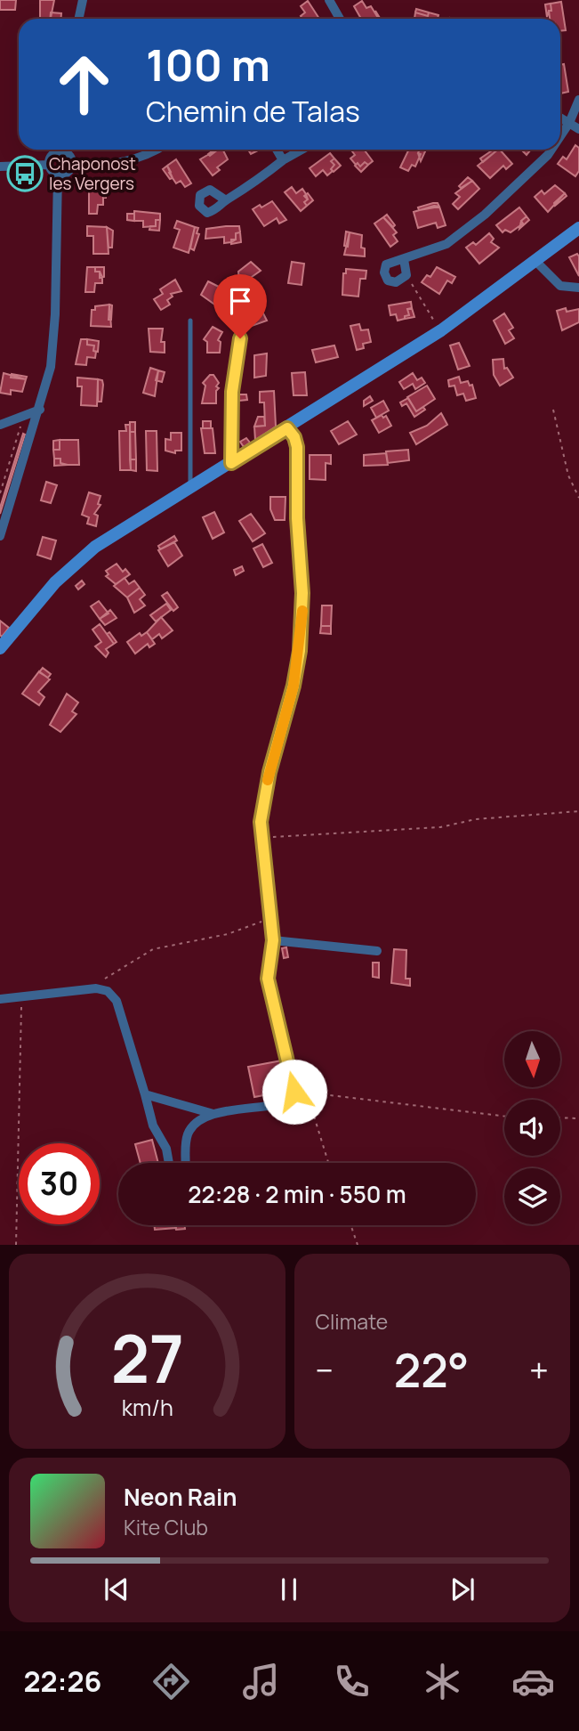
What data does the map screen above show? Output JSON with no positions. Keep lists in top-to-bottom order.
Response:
{
  "places": {
    "bus stop": ["Chaponost les Vergers"]
  },
  "north": "bottom",
  "page": {
    "turn": ["100 m", "Chemin de Talas"],
    "limit": "30",
    "trip": "22:28 · 2 min · 550 m",
    "tile": "Climate",
    "heat": ["−", "22°", "+"],
    "song": ["Neon Rain", "Kite Club"],
    "tabs": "22:26",
    "gauge": ["27", "km/h"]
  }
}
